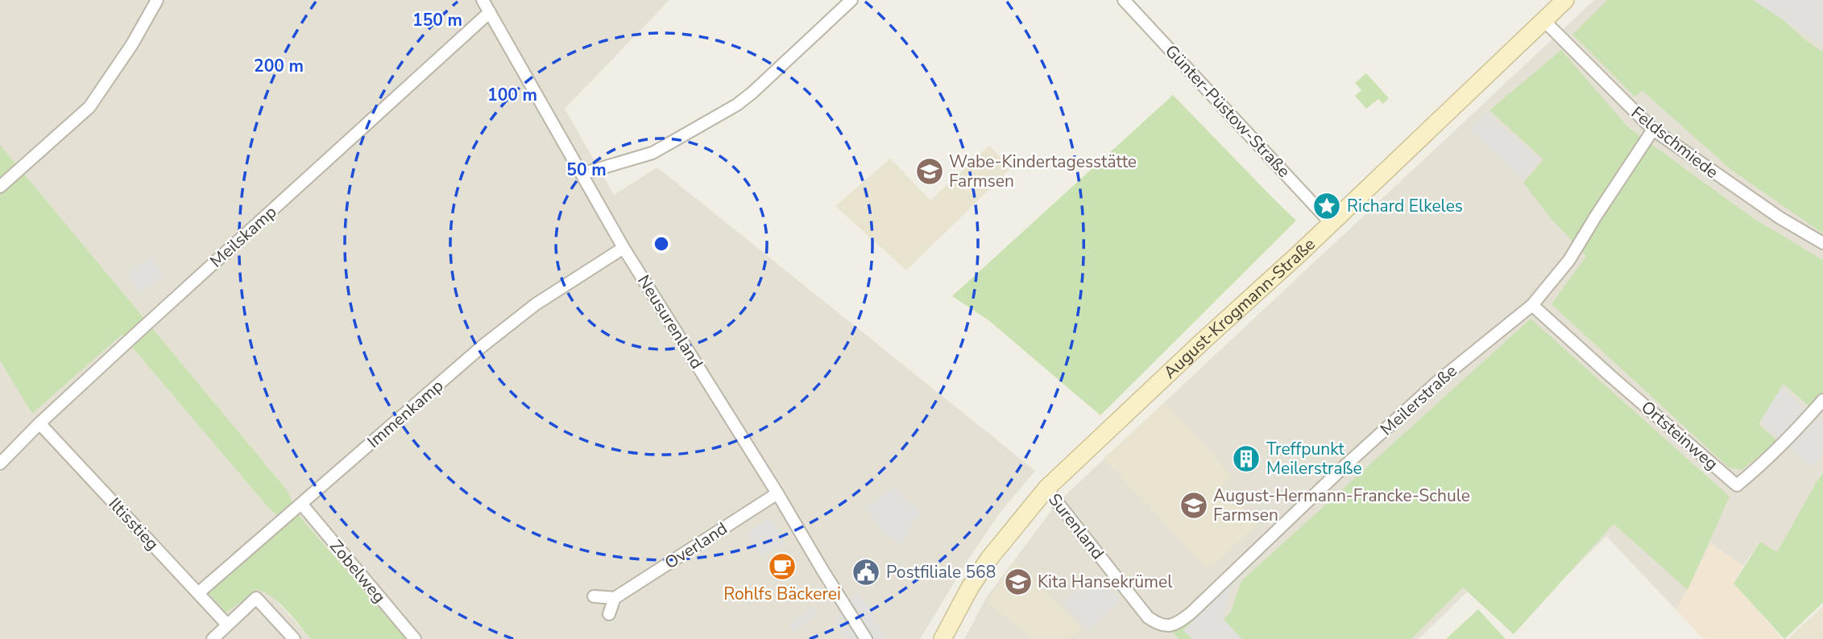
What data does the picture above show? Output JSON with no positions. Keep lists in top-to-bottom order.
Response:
{
  "streets": {
    "main road": ["August-Krogmann-Straße"],
    "street": [
      "Günter-Püstow-Straße",
      "Feldschmiede",
      "Meilskamp",
      "Neusurenland",
      "Meilerstraße",
      "Immenkamp",
      "Ortsteinweg",
      "Iltisstieg",
      "Surenland",
      "Overland",
      "Zobelweg"
    ]
  },
  "crossings": [
    ["Günter-Püstow-Straße", "August-Krogmann-Straße"],
    ["Feldschmiede", "August-Krogmann-Straße"],
    ["Feldschmiede", "Meilerstraße"],
    ["Meilskamp", "Neusurenland"],
    ["Meilskamp", "Iltisstieg"],
    ["August-Krogmann-Straße", "Surenland"],
    ["Neusurenland", "Immenkamp"],
    ["Neusurenland", "Overland"],
    ["Meilerstraße", "Ortsteinweg"],
    ["Meilerstraße", "Surenland"],
    ["Immenkamp", "Iltisstieg"],
    ["Immenkamp", "Zobelweg"]
  ],
  "places": {
    "school or university": ["Wabe-Kindertagesstätte Farmsen", "August-Hermann-Francke-Schule Farmsen", "Kita Hansekrümel"],
    "place": ["Richard Elkeles"],
    "building": ["Treffpunkt Meilerstraße"],
    "cafe": ["Rohlfs Bäckerei"],
    "public building": ["Postfiliale 568"]
  },
  "rings": [
    "150 m",
    "200 m",
    "100 m",
    "50 m"
  ]
}
